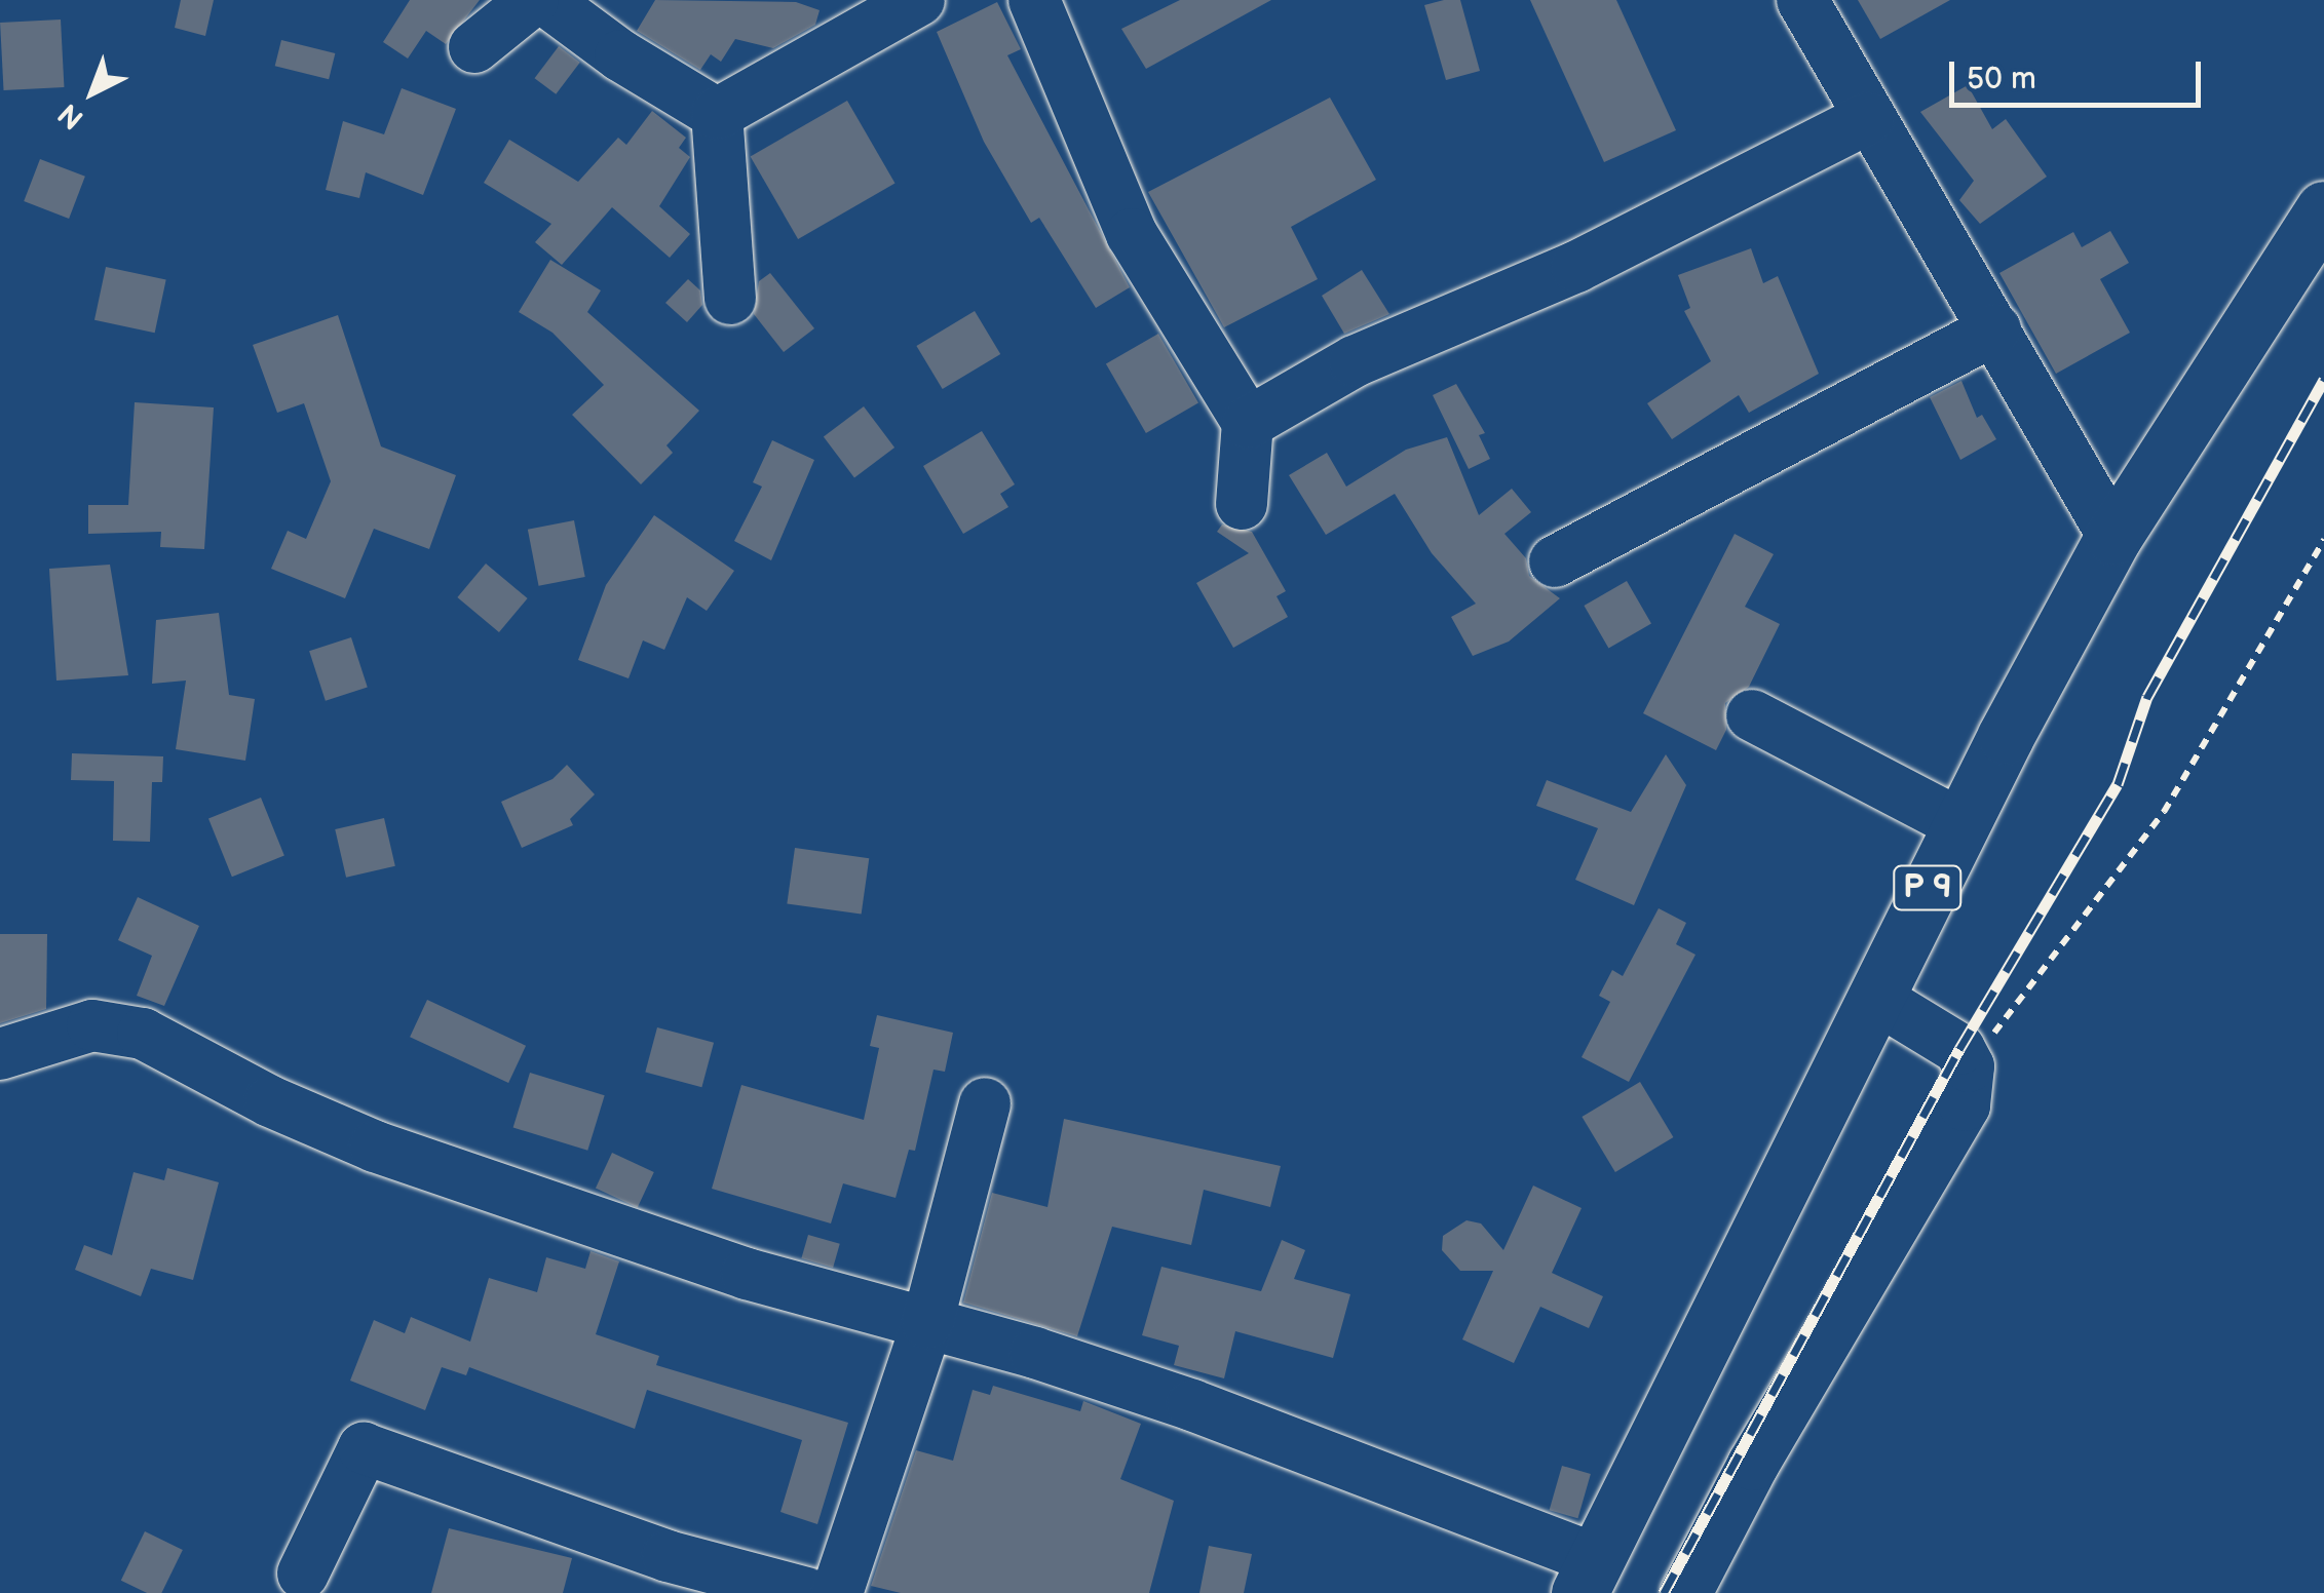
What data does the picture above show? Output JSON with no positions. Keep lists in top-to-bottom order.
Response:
{
  "streets": {
    "main road": ["P 9"]
  },
  "scale_bar": "50 m",
  "north": "bottom left"
}
